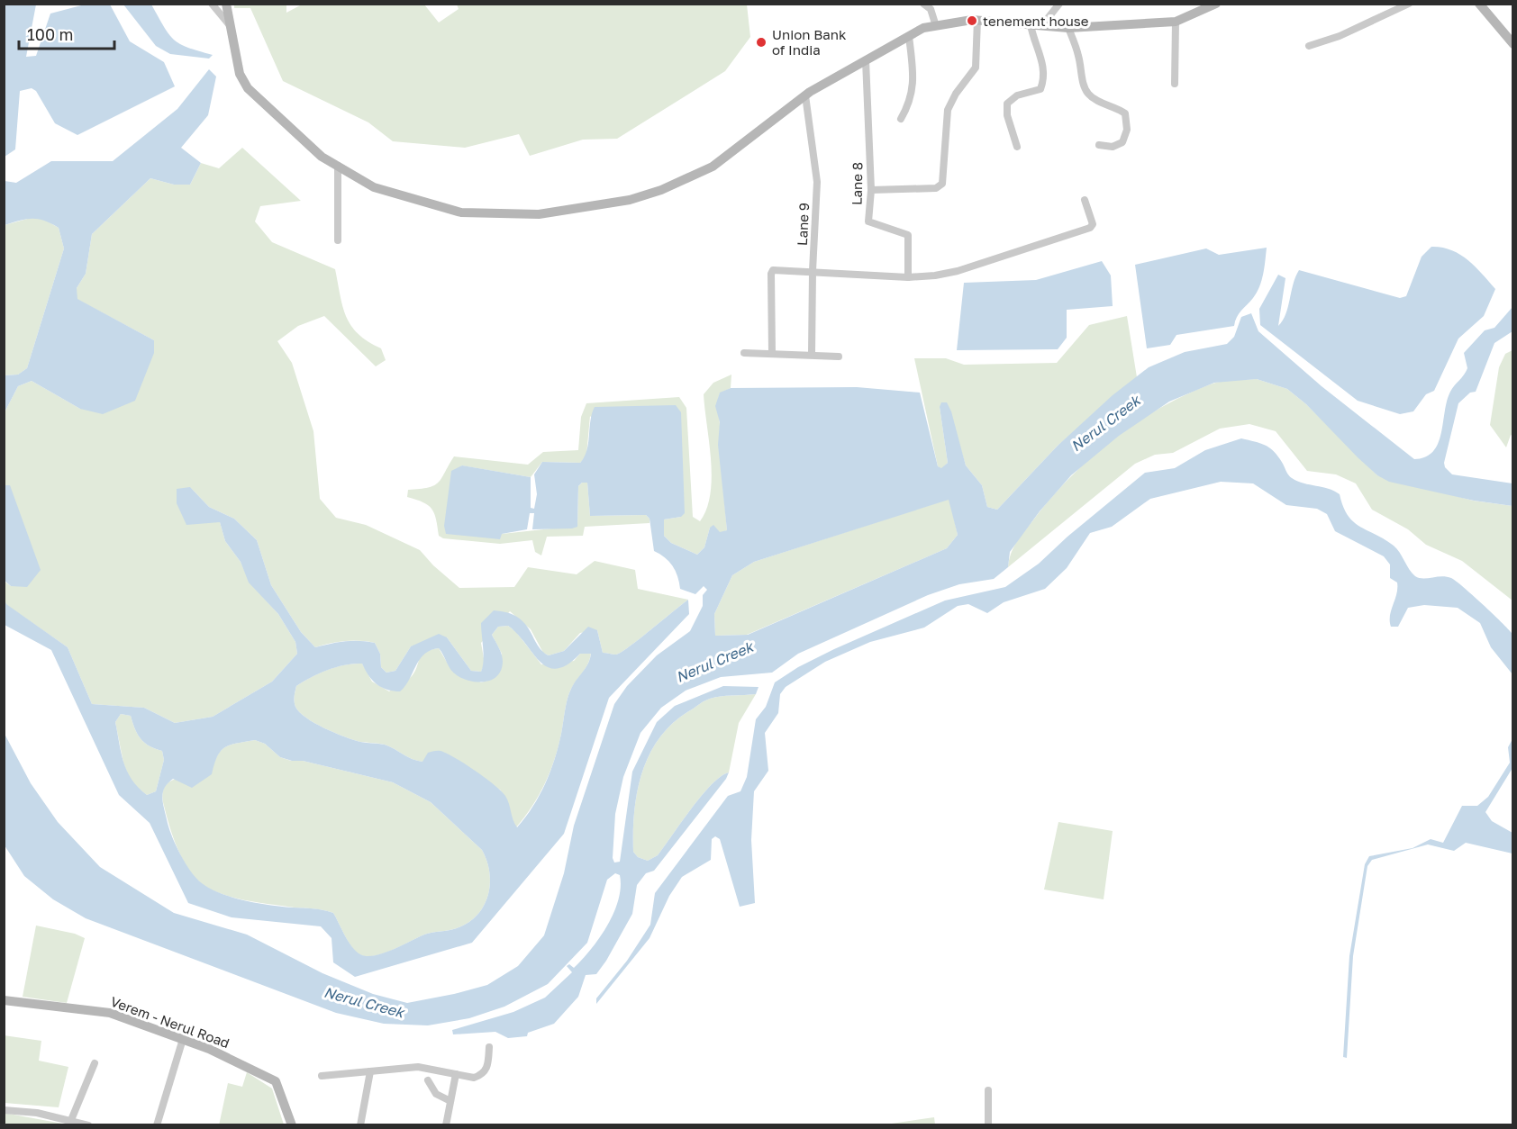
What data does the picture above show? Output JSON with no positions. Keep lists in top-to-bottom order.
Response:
{
  "streets": {
    "main road": ["Verem - Nerul Road"],
    "street": ["Lane 8", "Lane 9"]
  },
  "water": ["Nerul Creek"],
  "places": ["tenement house", "Union Bank of India"],
  "scale_bar": "100 m"
}
